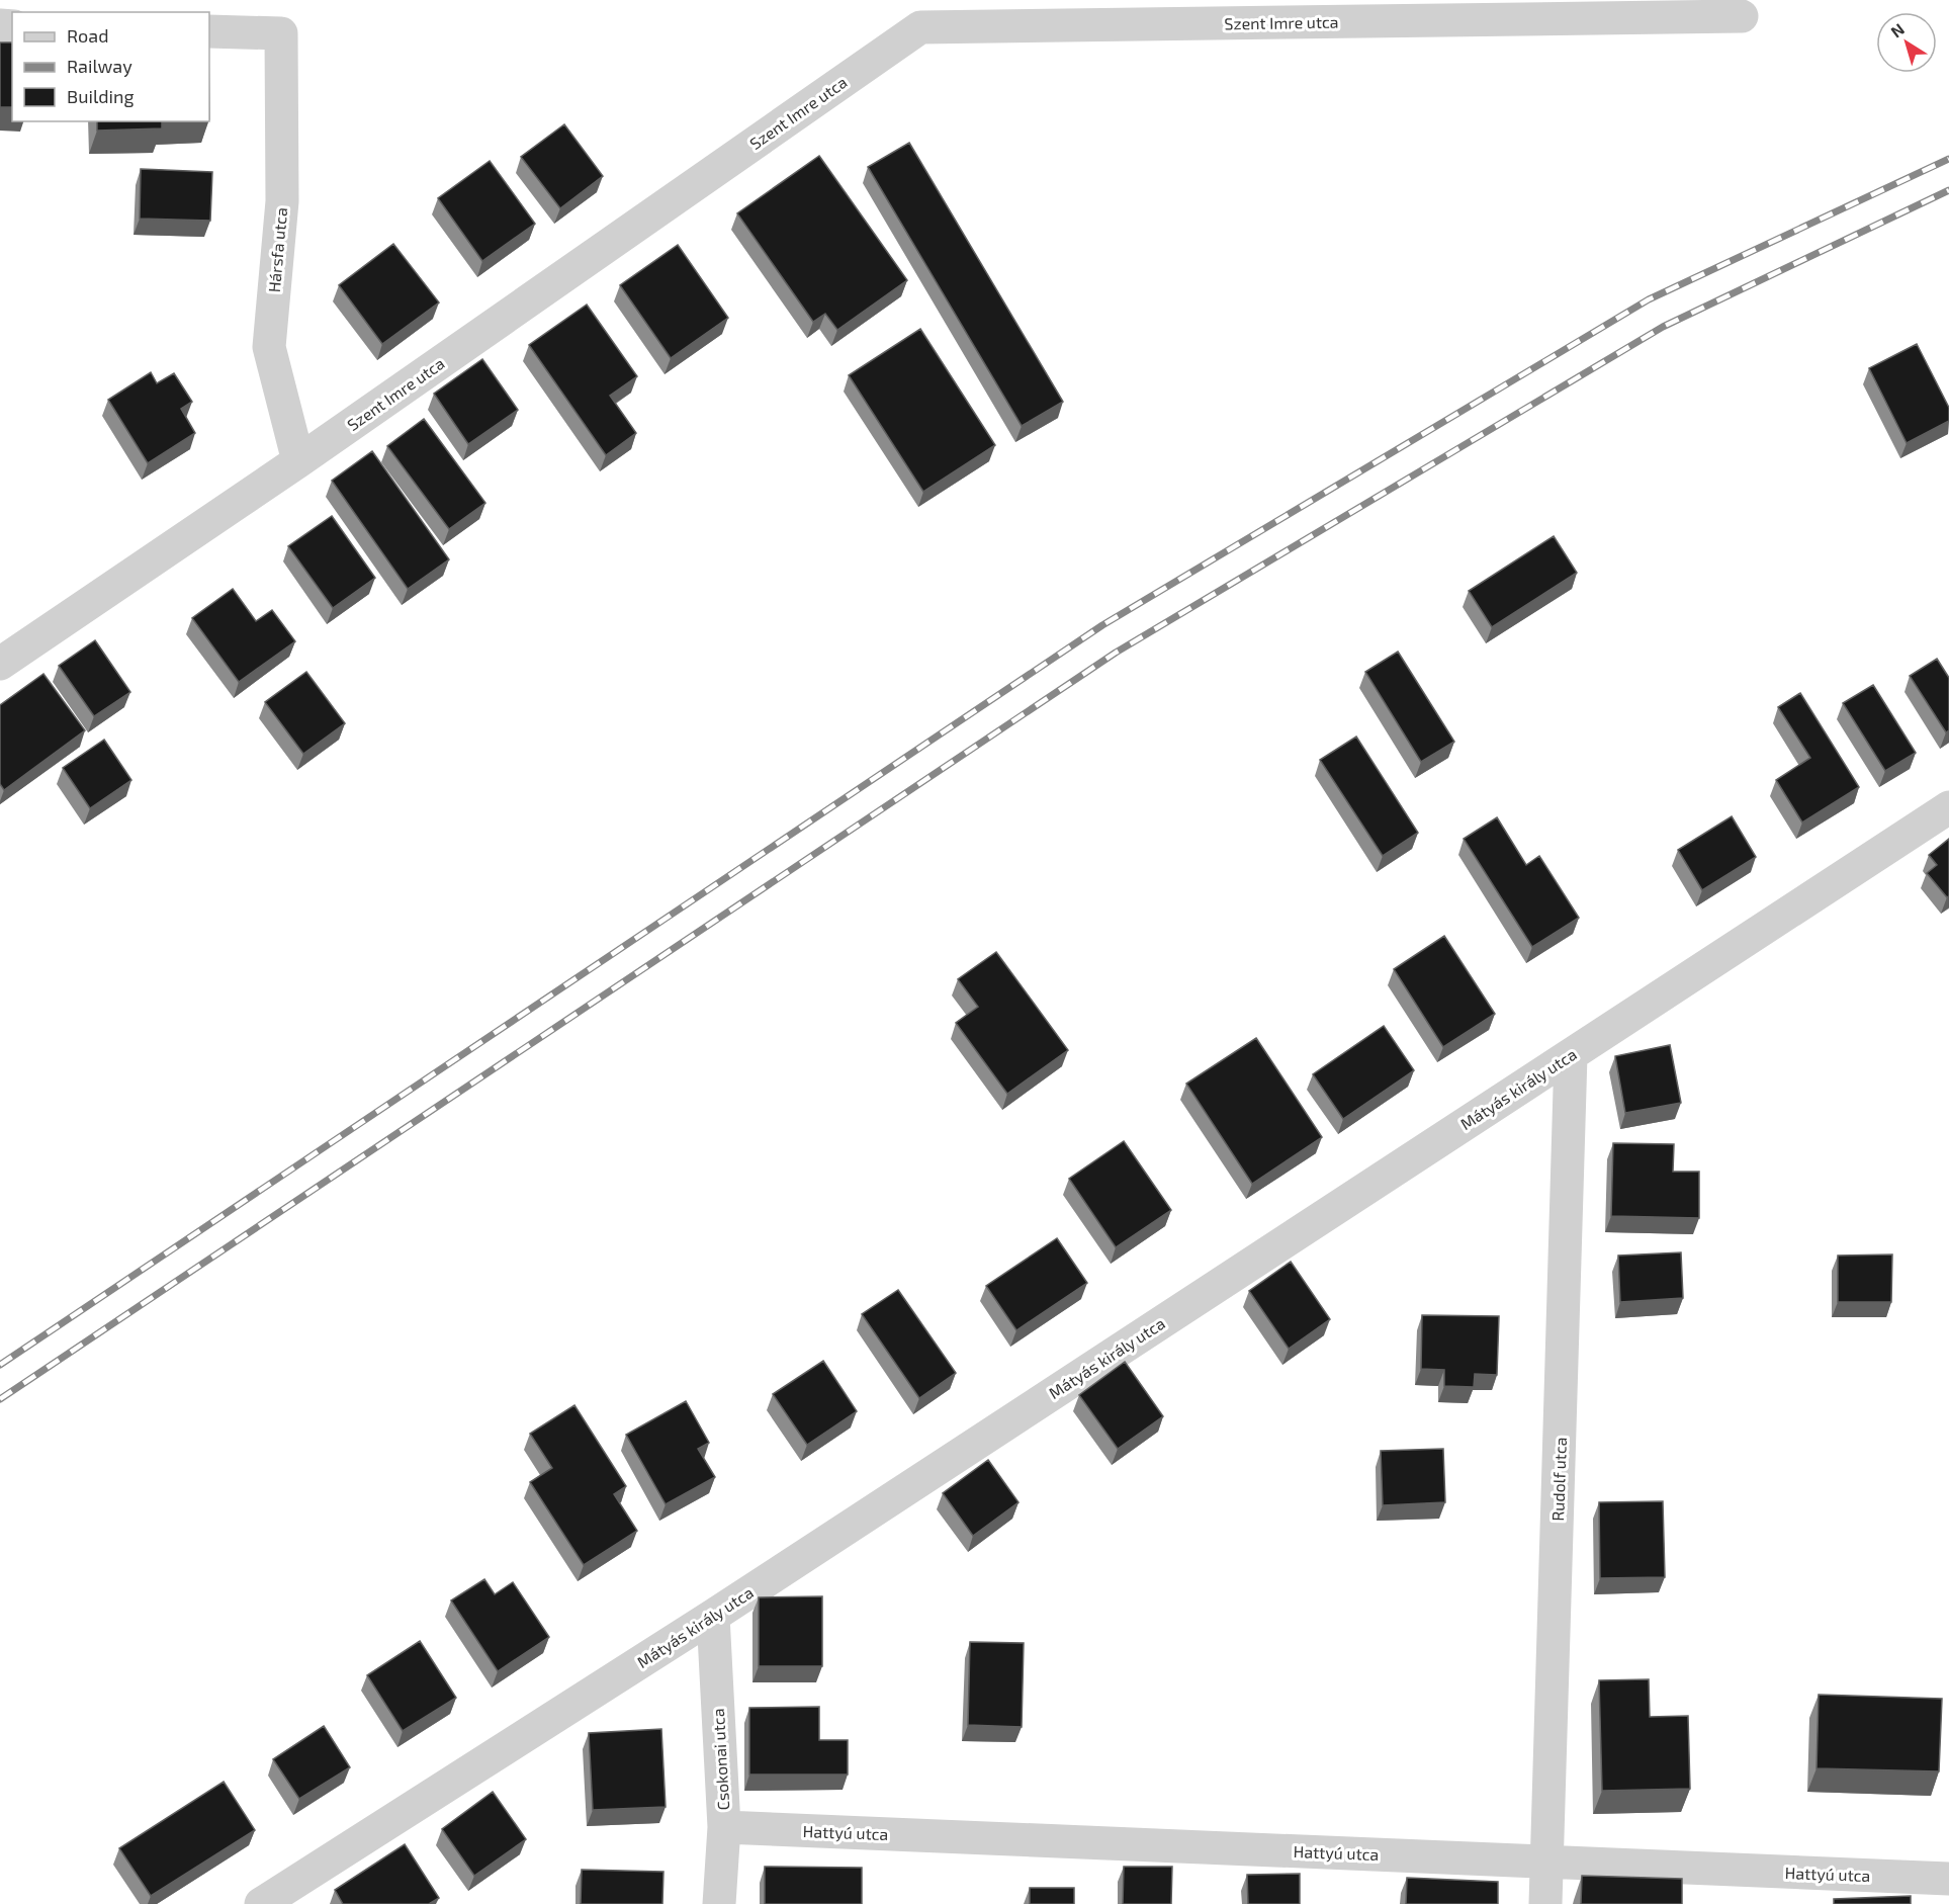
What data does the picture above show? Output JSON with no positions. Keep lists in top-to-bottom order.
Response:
{
  "streets": {
    "street": [
      "Szent Imre utca",
      "Hársfa utca",
      "Mátyás király utca",
      "Rudolf utca",
      "Csokonai utca",
      "Hattyú utca"
    ]
  },
  "crossings": [
    ["Szent Imre utca", "Hársfa utca"],
    ["Mátyás király utca", "Rudolf utca"],
    ["Mátyás király utca", "Csokonai utca"],
    ["Rudolf utca", "Hattyú utca"],
    ["Csokonai utca", "Hattyú utca"]
  ],
  "legend": ["Road", "Railway", "Building"],
  "north": "top left"
}
